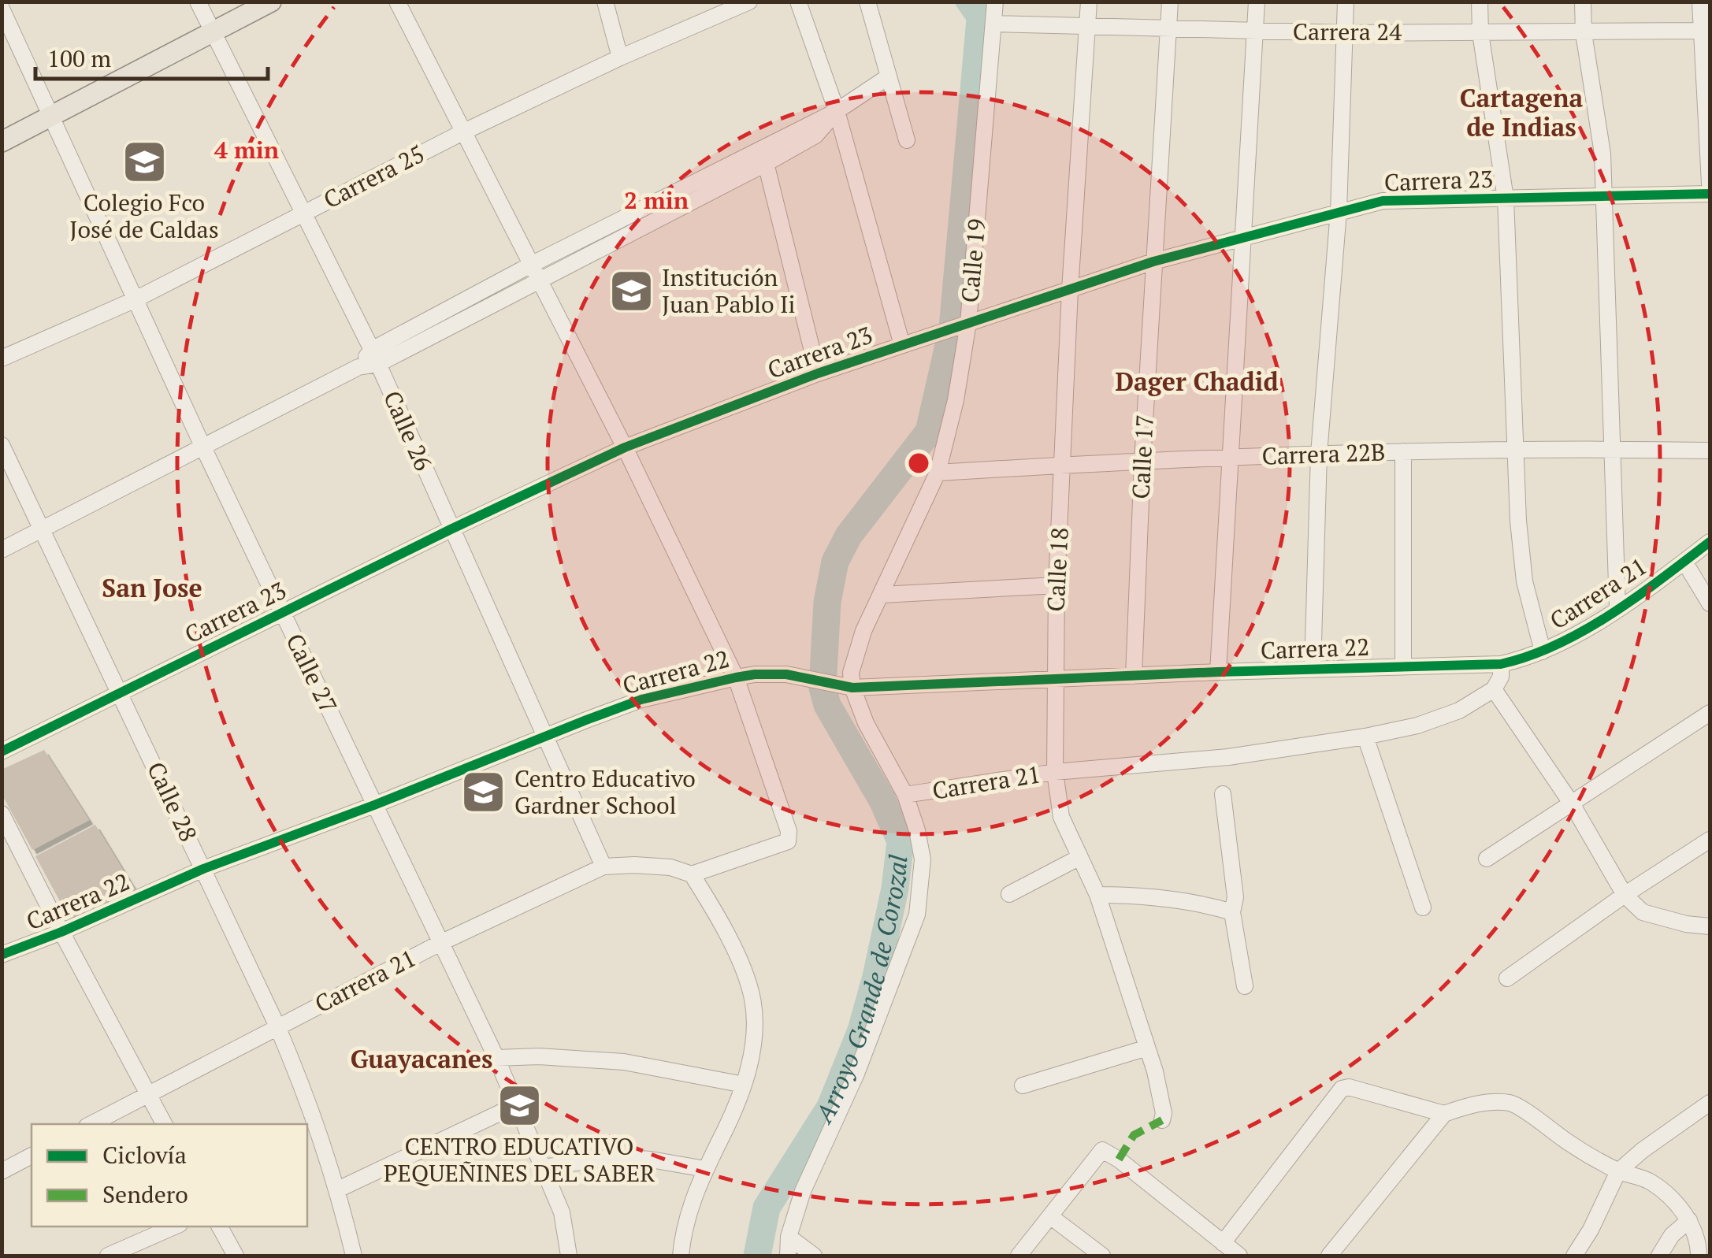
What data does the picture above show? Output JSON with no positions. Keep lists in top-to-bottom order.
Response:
{
  "streets": {
    "street": [
      "Carrera 24",
      "Carrera 25",
      "Carrera 23",
      "Calle 19",
      "Calle 26",
      "Carrera 22B",
      "Calle 17",
      "Calle 18",
      "Carrera 21",
      "Carrera 22",
      "Calle 27",
      "Calle 28"
    ]
  },
  "crossings": [
    ["Carrera 24", "Calle 19"],
    ["Carrera 24", "Calle 17"],
    ["Carrera 24", "Calle 18"],
    ["Carrera 25", "Calle 26"],
    ["Carrera 25", "Calle 27"],
    ["Carrera 23", "Calle 19"],
    ["Carrera 23", "Calle 26"],
    ["Carrera 23", "Calle 17"],
    ["Carrera 23", "Calle 18"],
    ["Carrera 23", "Calle 27"],
    ["Carrera 23", "Calle 28"],
    ["Calle 19", "Carrera 22B"],
    ["Calle 19", "Carrera 22"],
    ["Calle 26", "Carrera 21"],
    ["Calle 26", "Carrera 22"],
    ["Carrera 22B", "Calle 17"],
    ["Carrera 22B", "Calle 18"],
    ["Calle 17", "Carrera 22"],
    ["Calle 18", "Carrera 21"],
    ["Calle 18", "Carrera 22"],
    ["Carrera 21", "Carrera 22"],
    ["Carrera 21", "Calle 27"],
    ["Carrera 21", "Calle 28"],
    ["Carrera 22", "Calle 27"],
    ["Carrera 22", "Calle 28"]
  ],
  "districts": [
    "Cartagena de Indias",
    "Dager Chadid",
    "San Jose",
    "Guayacanes"
  ],
  "water": ["Arroyo Grande de Corozal"],
  "places": {
    "school or university": [
      "Colegio Fco José de Caldas",
      "Institución Juan Pablo Ii",
      "Centro Educativo Gardner School",
      "CENTRO EDUCATIVO PEQUEÑINES DEL SABER"
    ]
  },
  "legend": ["Ciclovía", "Sendero"],
  "scale_bar": "100 m",
  "rings": ["4 min", "2 min"]
}
